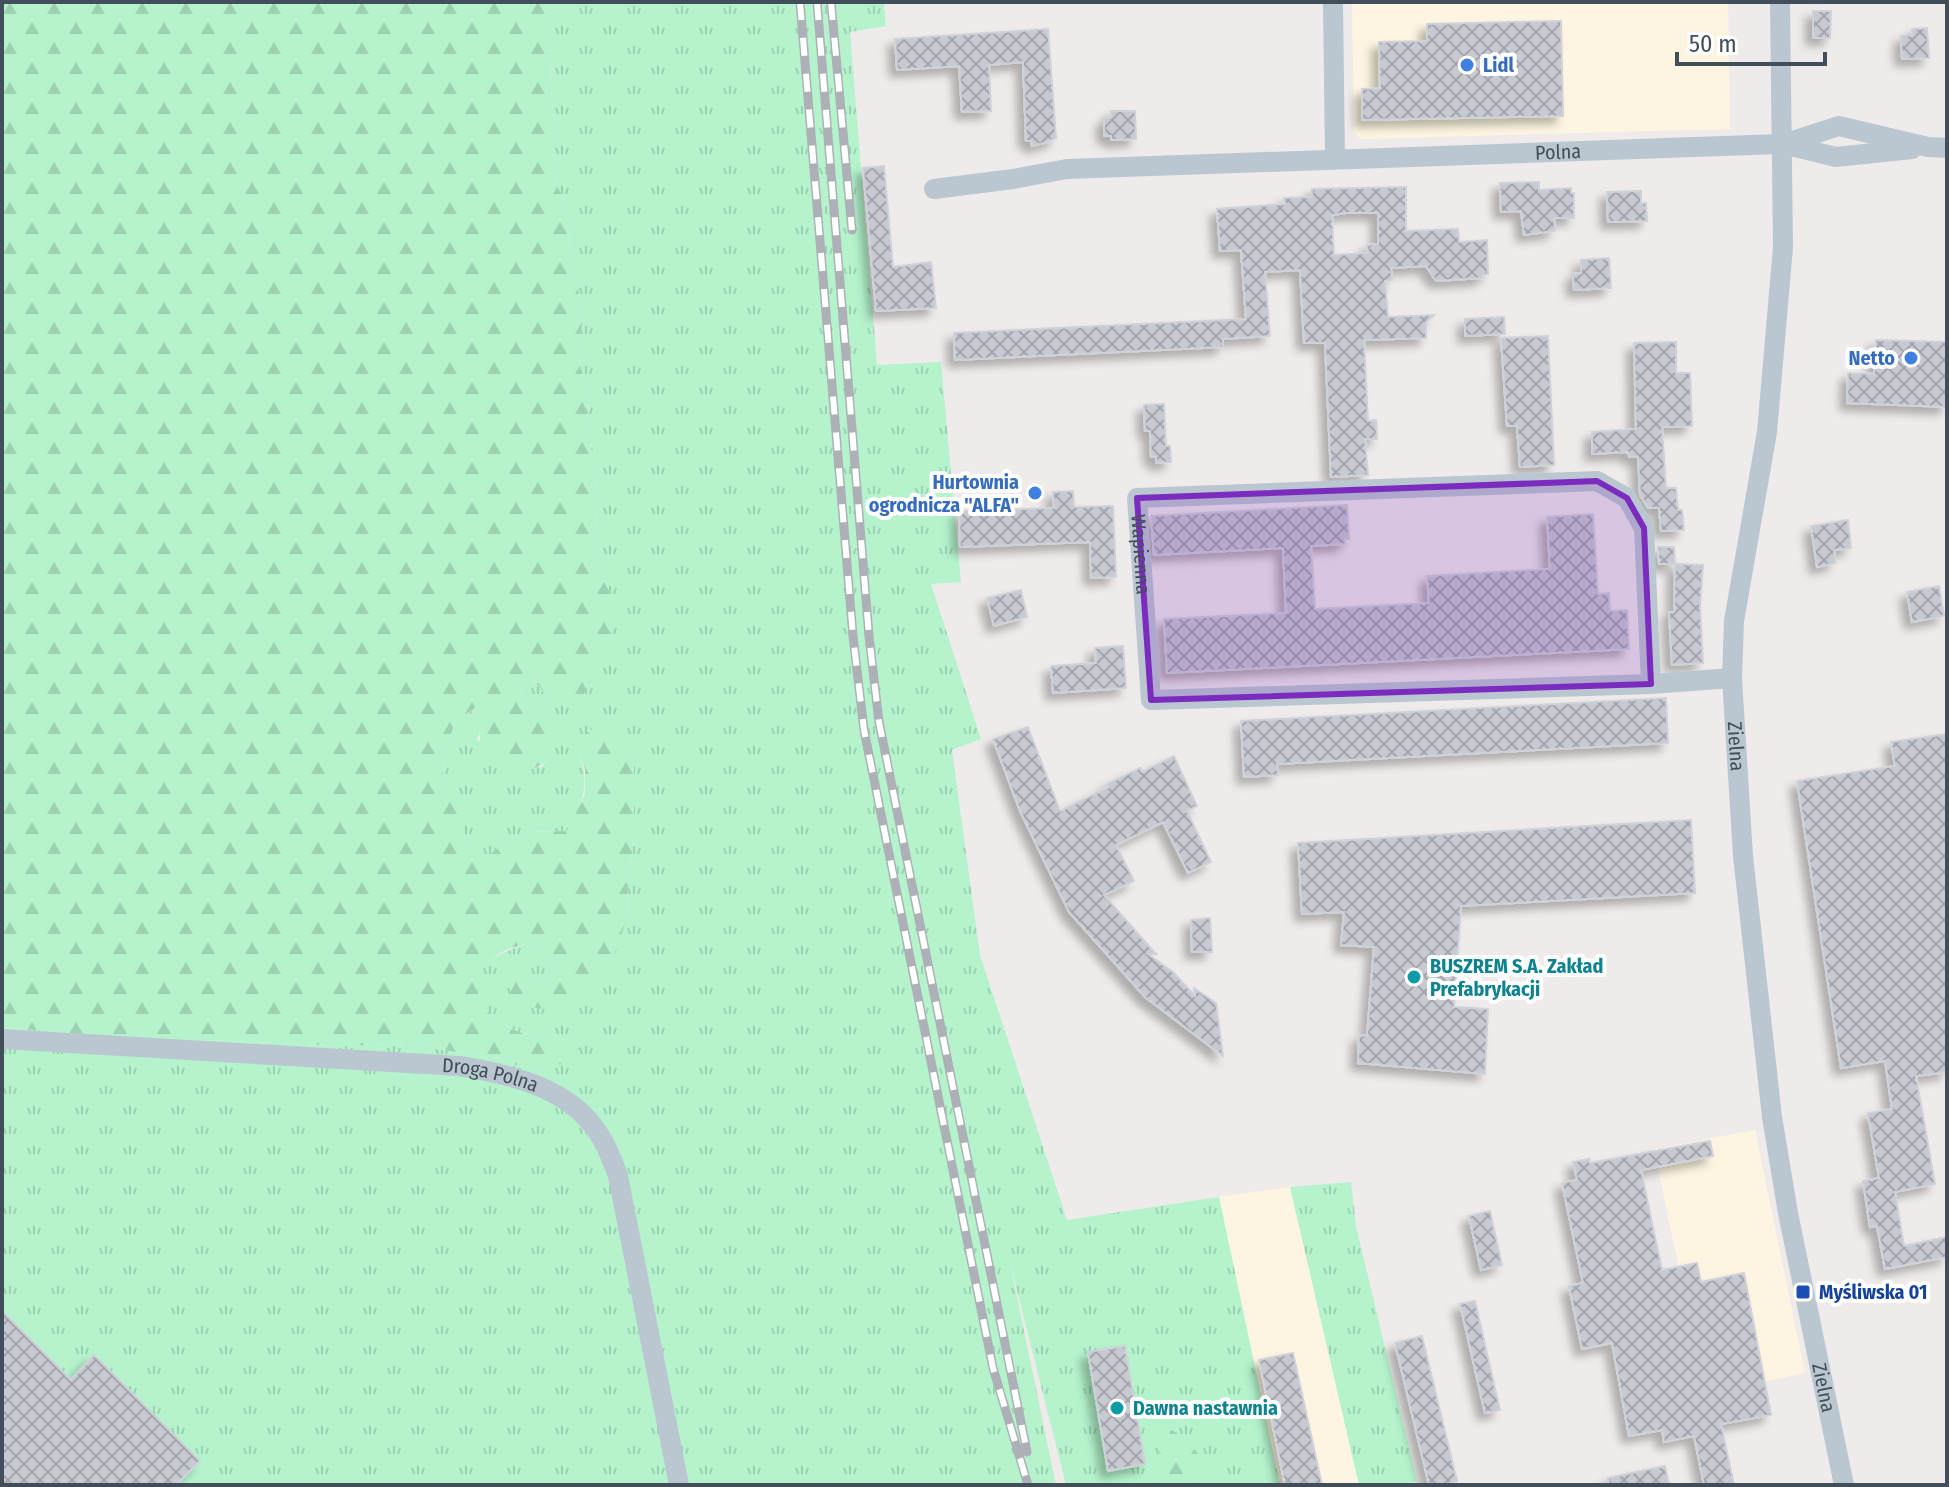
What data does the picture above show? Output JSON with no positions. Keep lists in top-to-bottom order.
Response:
{
  "streets": {
    "street": [
      "Polna",
      "Wapienna",
      "Zielna",
      "Droga Polna"
    ]
  },
  "crossings": [
    ["Polna", "Zielna"],
    ["Wapienna", "Zielna"]
  ],
  "places": {
    "other": [
      "Lidl",
      "Netto",
      "Hurtownia ogrodnicza \"ALFA\"",
      "BUSZREM S.A. Zakład Prefabrykacji",
      "Dawna nastawnia"
    ],
    "transit": ["Myśliwska 01"]
  },
  "scale_bar": "50 m"
}
